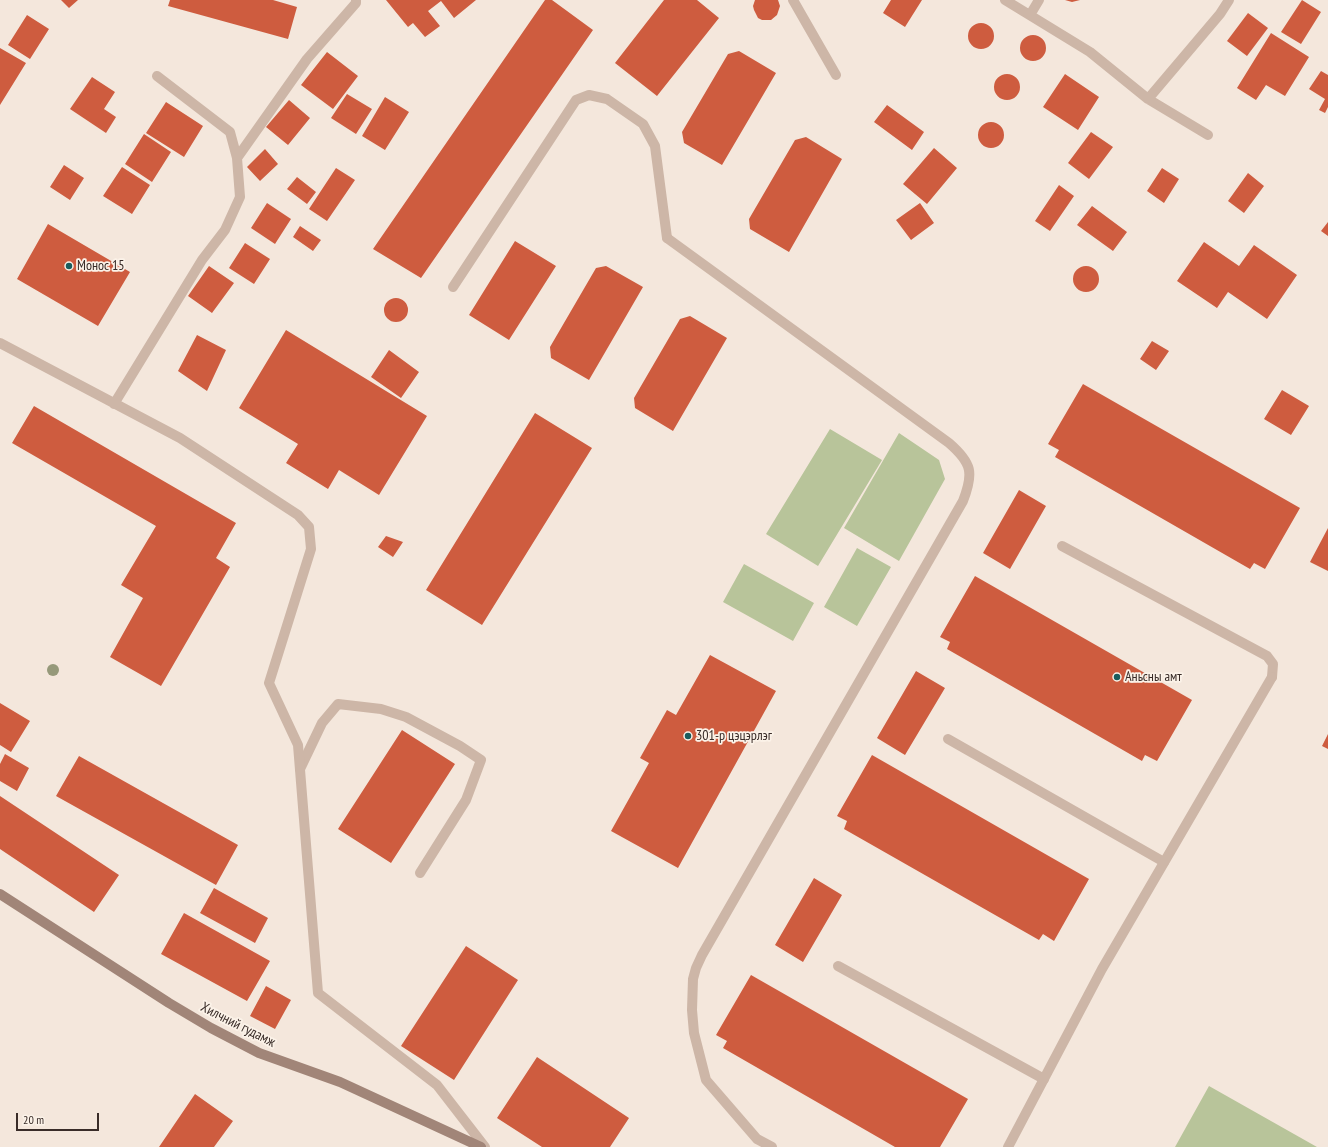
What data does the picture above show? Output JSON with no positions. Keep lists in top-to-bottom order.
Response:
{
  "streets": {
    "main road": ["Хилчний гудамж"]
  },
  "places": ["Монос 15", "Аньсны амт", "301-р цэцэрлэг"],
  "scale_bar": "20 m"
}
